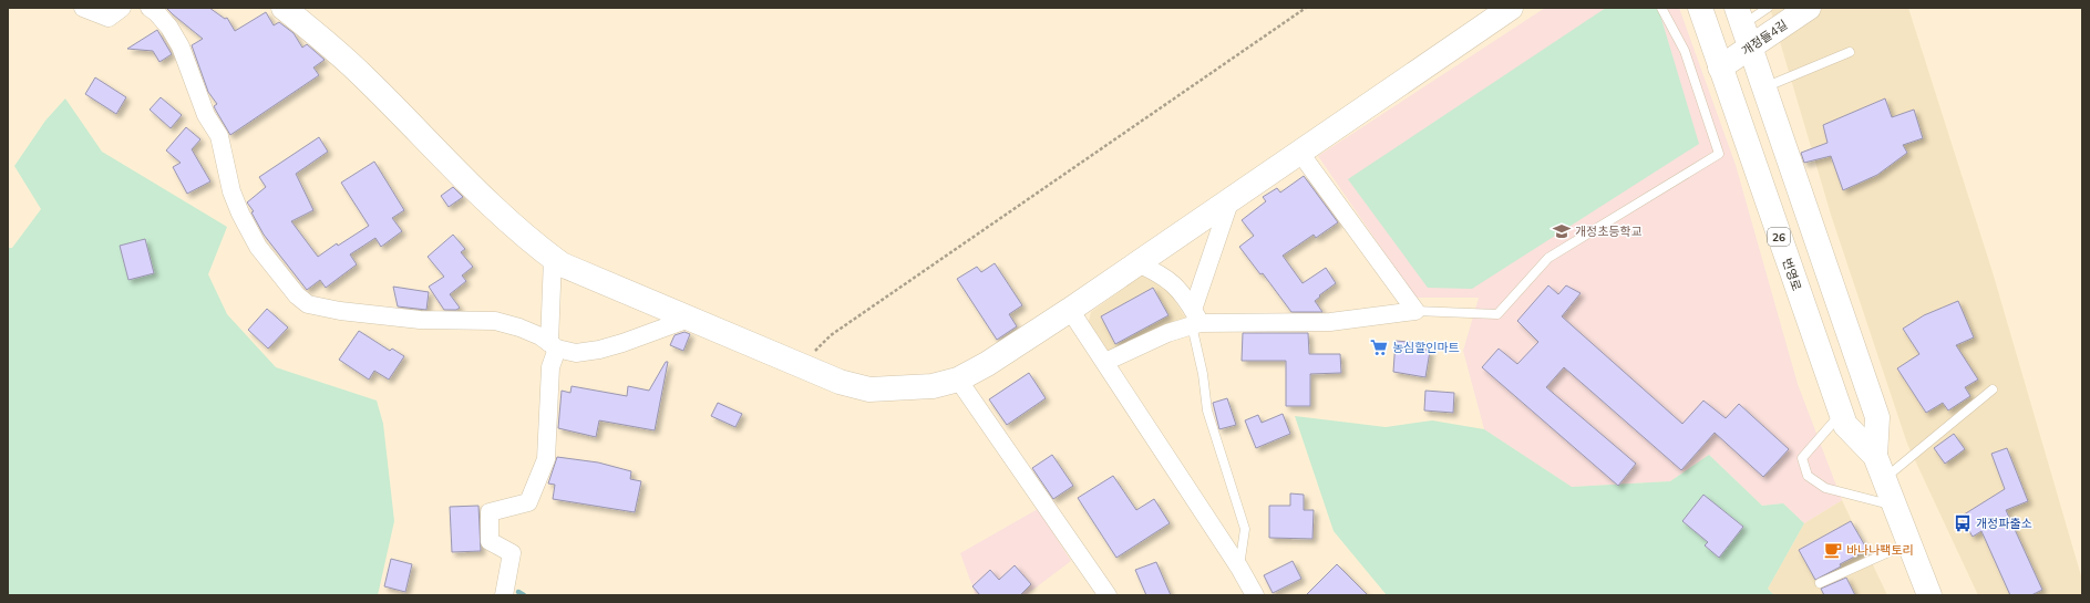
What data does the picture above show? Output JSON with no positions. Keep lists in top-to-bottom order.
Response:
{
  "streets": {
    "street": ["개정들4길", "26", "번영로"]
  },
  "crossings": [
    ["개정들4길", "번영로"]
  ],
  "places": {
    "school or university": ["개정초등학교"],
    "supermarket": ["농심할인마트"],
    "bus stop": ["개정파출소"],
    "cafe": ["바나나팩토리"]
  }
}
